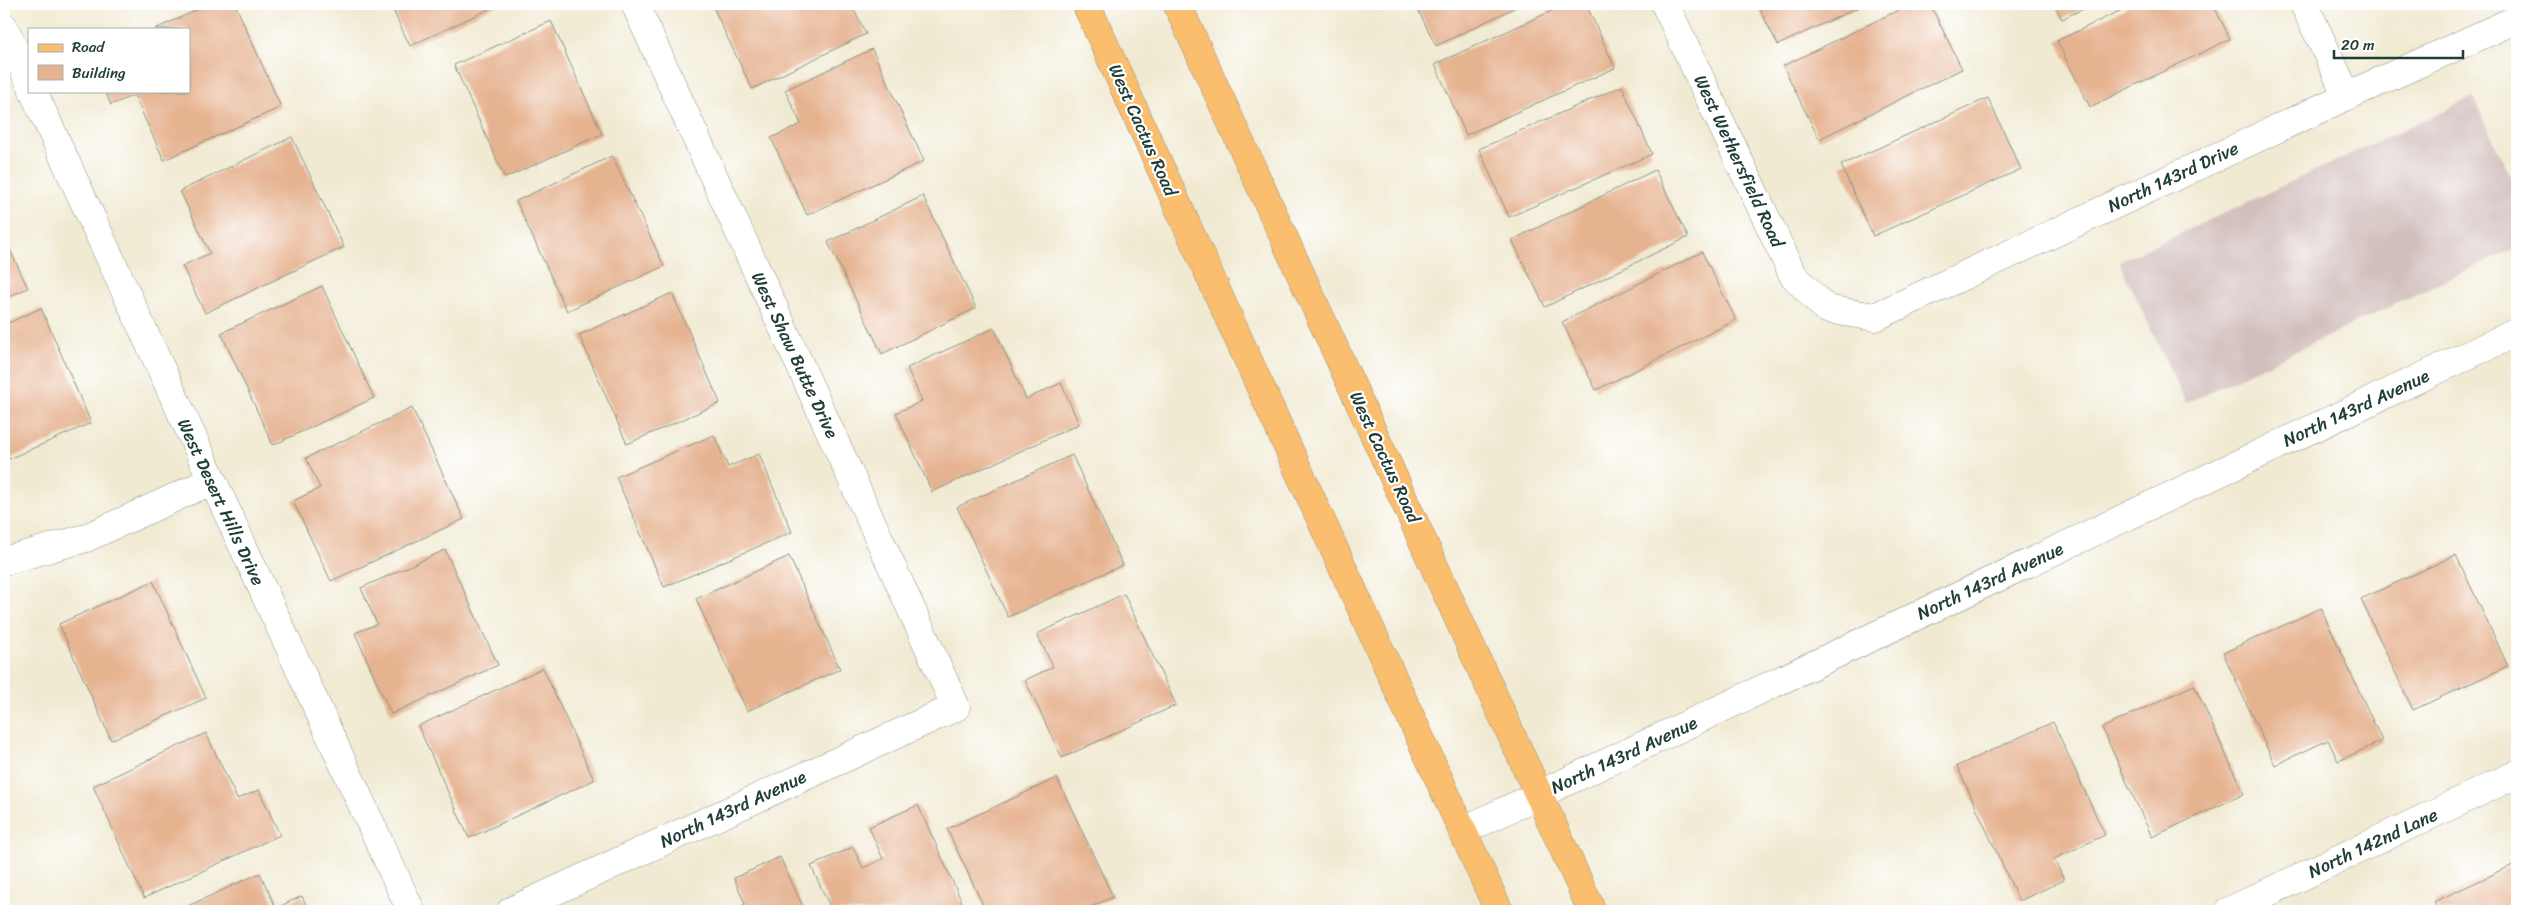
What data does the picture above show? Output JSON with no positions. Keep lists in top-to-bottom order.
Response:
{
  "streets": {
    "main road": ["West Cactus Road"],
    "street": [
      "West Wethersfield Road",
      "North 143rd Drive",
      "West Shaw Butte Drive",
      "North 143rd Avenue",
      "West Desert Hills Drive",
      "North 142nd Lane"
    ]
  },
  "crossings": [
    ["West Cactus Road", "North 143rd Avenue"],
    ["West Wethersfield Road", "North 143rd Drive"],
    ["West Shaw Butte Drive", "North 143rd Avenue"]
  ],
  "legend": ["Road", "Building"],
  "scale_bar": "20 m"
}
